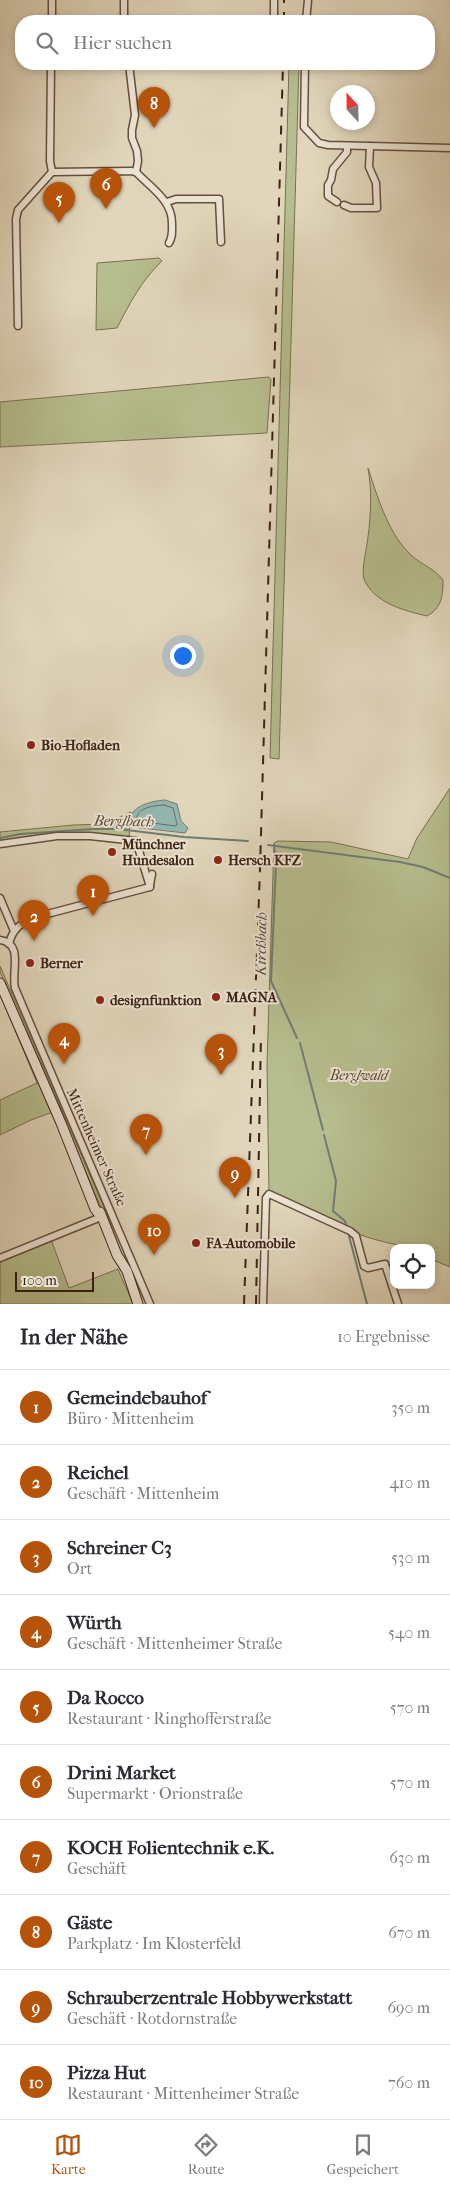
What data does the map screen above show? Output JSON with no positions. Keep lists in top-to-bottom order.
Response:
{
  "streets": {
    "main road": ["Mittenheimer Straße"]
  },
  "water": ["Berglbach", "Kirchbach"],
  "parks": ["Berglwald"],
  "places": [
    "Bio-Hofladen",
    "Münchner Hundesalon",
    "Hersch KFZ",
    "Berner",
    "MAGNA",
    "designfunktion",
    "FA-Automobile"
  ],
  "scale_bar": "100 m",
  "north": "top",
  "page": {
    "search": "Hier suchen",
    "pins": [
      "8",
      "6",
      "5",
      "1",
      "2",
      "4",
      "3",
      "7",
      "9",
      "10"
    ],
    "scale": "100 m",
    "heading": ["In der Nähe", "10 Ergebnisse"],
    "list": [
      {
        "mark": "1",
        "name": "Gemeindebauhof",
        "note": "Büro · Mittenheim",
        "value": "350 m"
      },
      {
        "mark": "2",
        "name": "Reichel",
        "note": "Geschäft · Mittenheim",
        "value": "410 m"
      },
      {
        "mark": "3",
        "name": "Schreiner C3",
        "note": "Ort",
        "value": "530 m"
      },
      {
        "mark": "4",
        "name": "Würth",
        "note": "Geschäft · Mittenheimer Straße",
        "value": "540 m"
      },
      {
        "mark": "5",
        "name": "Da Rocco",
        "note": "Restaurant · Ringhofferstraße",
        "value": "570 m"
      },
      {
        "mark": "6",
        "name": "Drini Market",
        "note": "Supermarkt · Orionstraße",
        "value": "570 m"
      },
      {
        "mark": "7",
        "name": "KOCH Folientechnik e.K.",
        "note": "Geschäft",
        "value": "630 m"
      },
      {
        "mark": "8",
        "name": "Gäste",
        "note": "Parkplatz · Im Klosterfeld",
        "value": "670 m"
      },
      {
        "mark": "9",
        "name": "Schrauberzentrale Hobbywerkstatt",
        "note": "Geschäft · Rotdornstraße",
        "value": "690 m"
      },
      {
        "mark": "10",
        "name": "Pizza Hut",
        "note": "Restaurant · Mittenheimer Straße",
        "value": "760 m"
      }
    ],
    "nav": ["Karte", "Route", "Gespeichert"]
  }
}
